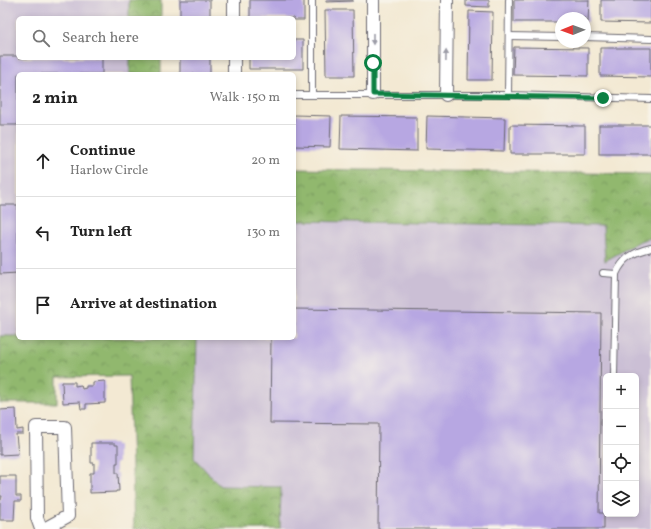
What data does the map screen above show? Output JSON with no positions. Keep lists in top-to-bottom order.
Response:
{
  "north": "left",
  "page": {
    "search": "Search here",
    "heading": ["2 min", "Walk · 150 m"],
    "list": [
      ["Continue", "Harlow Circle", "20 m"],
      ["Turn left", "130 m"],
      "Arrive at destination"
    ],
    "map_buttons": ["+", "−"]
  }
}
